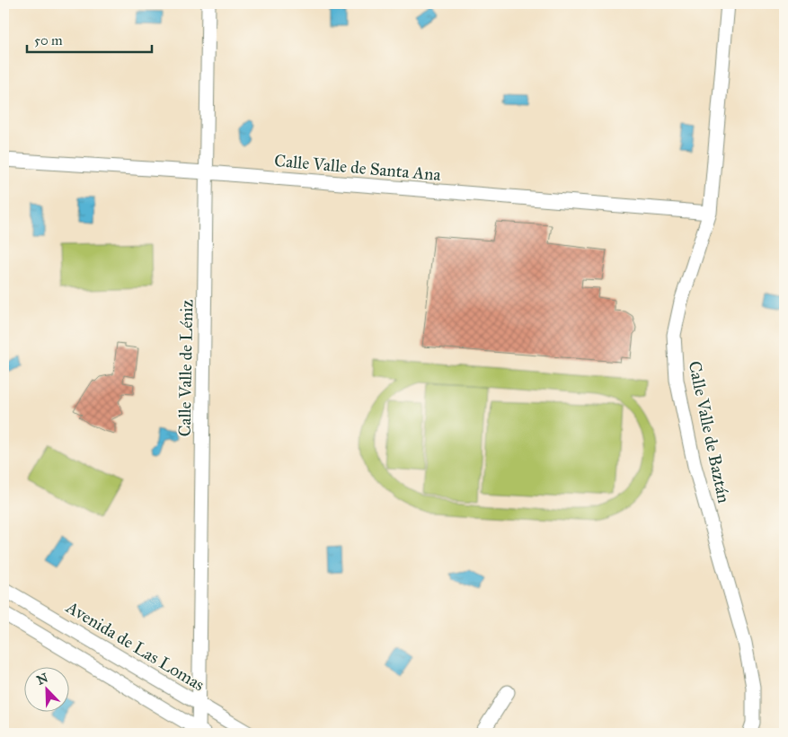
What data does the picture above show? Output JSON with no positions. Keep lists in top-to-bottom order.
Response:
{
  "streets": {
    "street": [
      "Calle Valle de Santa Ana",
      "Calle Valle de Léniz",
      "Calle Valle de Baztán",
      "Avenida de Las Lomas"
    ]
  },
  "crossings": [
    ["Calle Valle de Santa Ana", "Calle Valle de Léniz"],
    ["Calle Valle de Santa Ana", "Calle Valle de Baztán"],
    ["Calle Valle de Léniz", "Avenida de Las Lomas"]
  ],
  "scale_bar": "50 m",
  "north": "top left"
}
